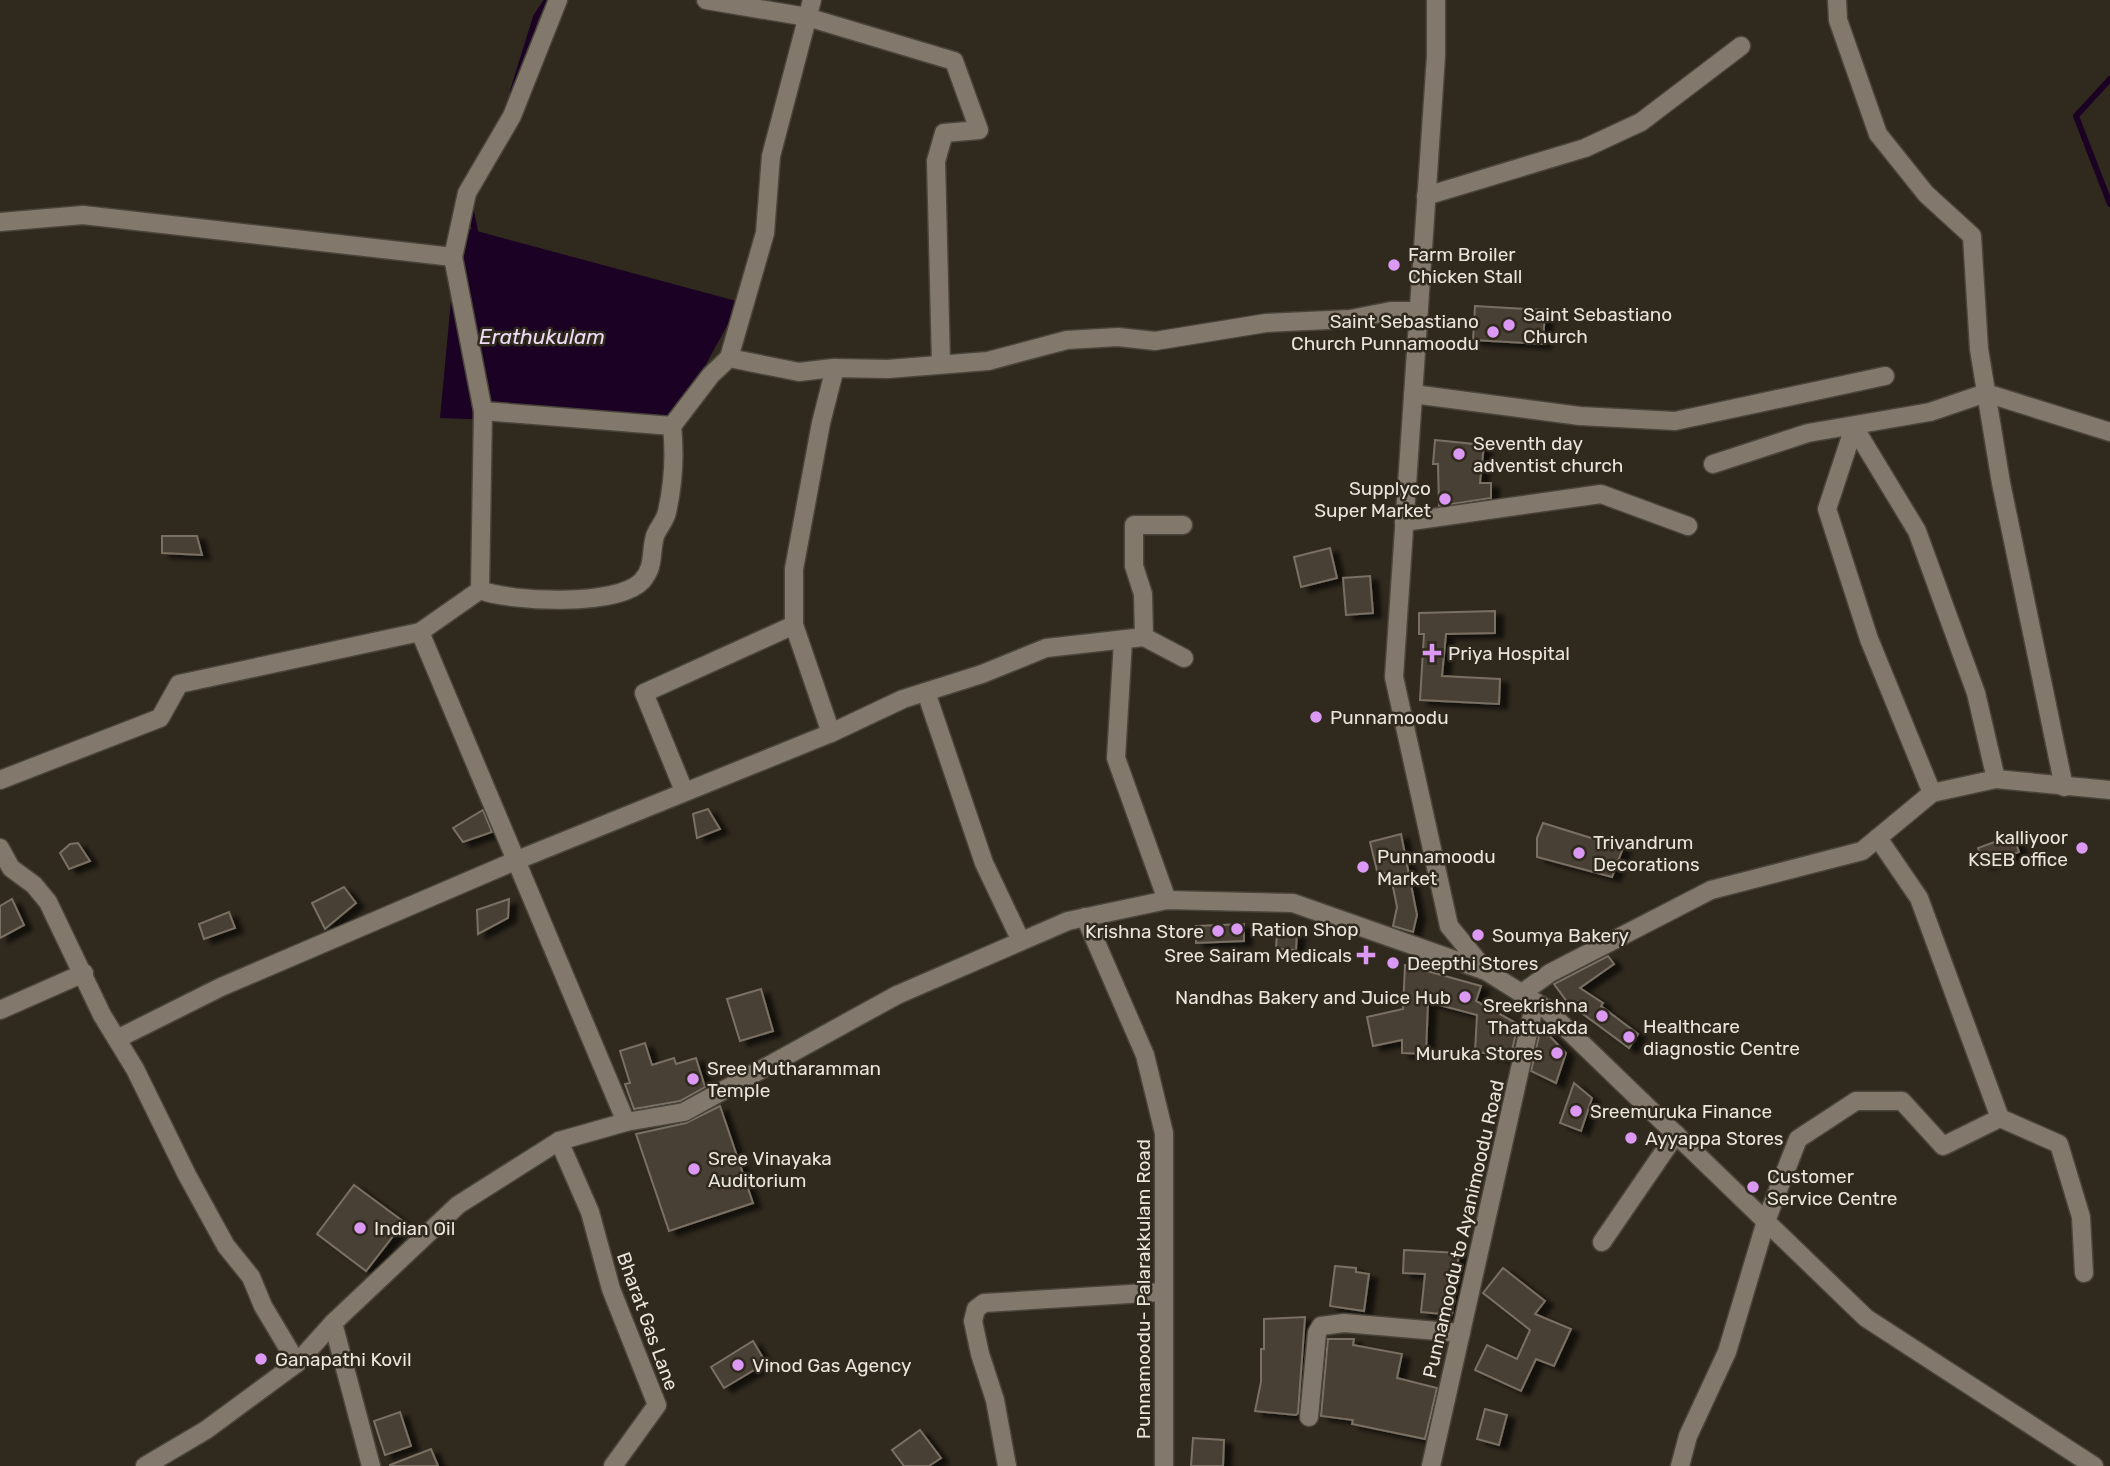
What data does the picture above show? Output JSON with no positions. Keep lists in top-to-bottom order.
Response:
{
  "streets": {
    "street": ["Punnamoodu to Ayanimoodu Road", "Punnamoodu- Palarakkulam Road", "Bharat Gas Lane"]
  },
  "water": ["Erathukulam"],
  "places": {
    "other": [
      "Farm Broiler Chicken Stall",
      "Saint Sebastiano Church",
      "Saint Sebastiano Church Punnamoodu",
      "Seventh day adventist church",
      "Supplyco Super Market",
      "Punnamoodu",
      "kalliyoor KSEB office",
      "Trivandrum Decorations",
      "Punnamoodu Market",
      "Ration Shop",
      "Krishna Store",
      "Soumya Bakery",
      "Deepthi Stores",
      "Nandhas Bakery and Juice Hub",
      "Sreekrishna Thattuakda",
      "Healthcare diagnostic Centre",
      "Muruka Stores",
      "Sree Mutharamman Temple",
      "Sreemuruka Finance",
      "Ayyappa Stores",
      "Sree Vinayaka Auditorium",
      "Customer Service Centre",
      "Indian Oil",
      "Ganapathi Kovil",
      "Vinod Gas Agency"
    ],
    "health": ["Priya Hospital", "Sree Sairam Medicals"]
  }
}
